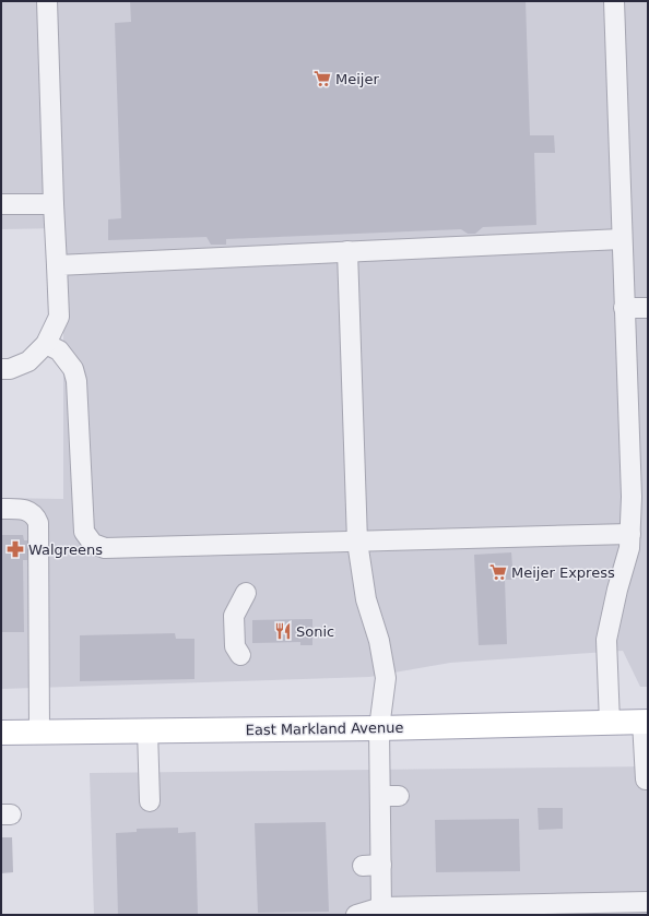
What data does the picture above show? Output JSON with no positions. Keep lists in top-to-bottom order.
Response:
{
  "streets": {
    "main road": ["East Markland Avenue"]
  },
  "places": {
    "supermarket": ["Meijer", "Meijer Express"],
    "pharmacy": ["Walgreens"],
    "restaurant": ["Sonic"]
  }
}
